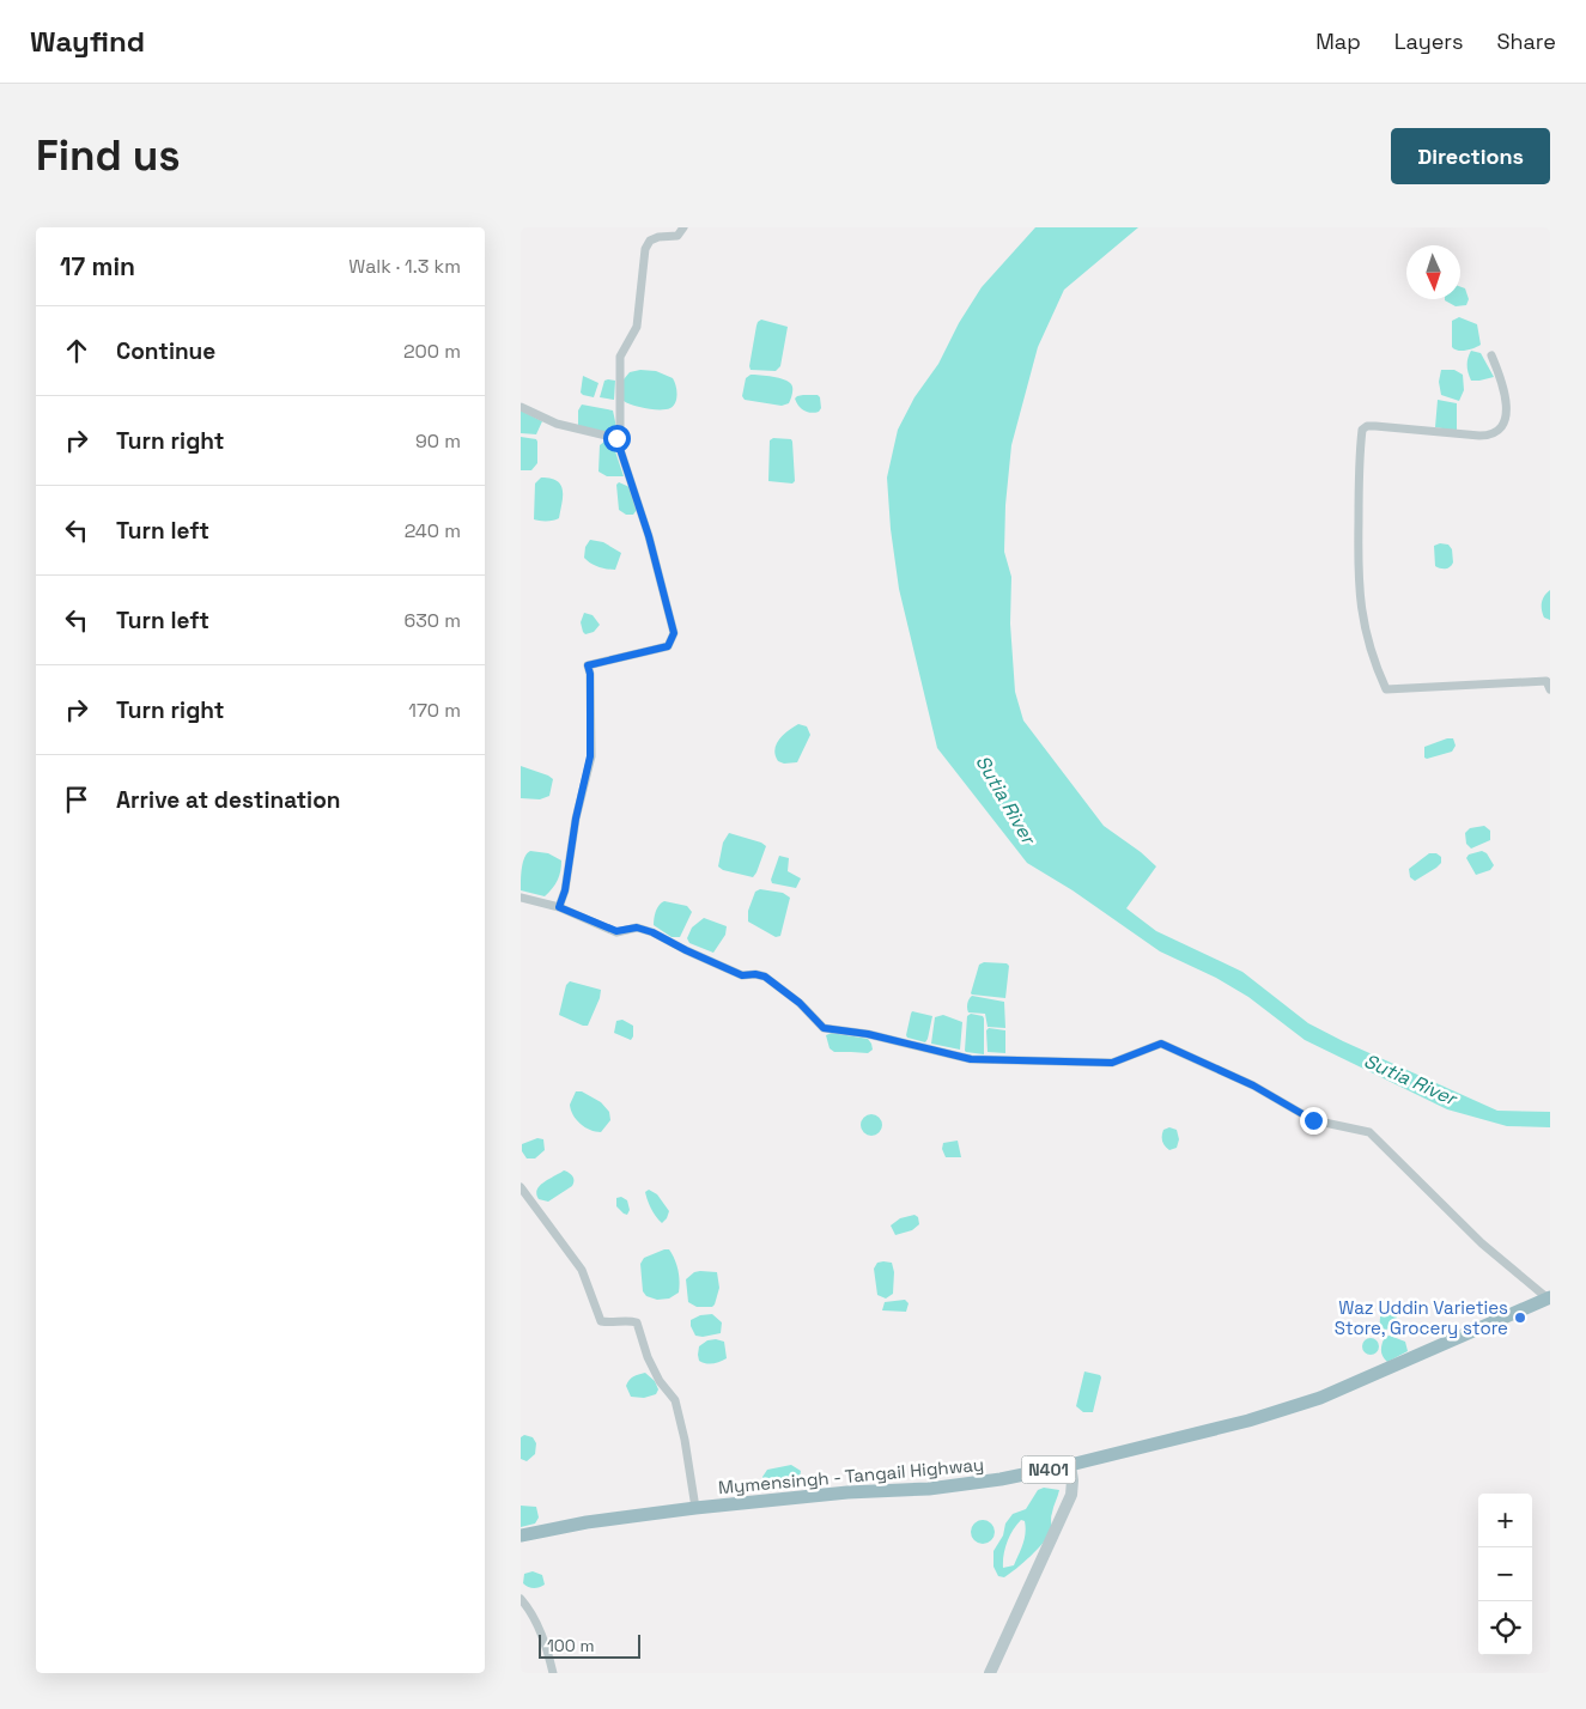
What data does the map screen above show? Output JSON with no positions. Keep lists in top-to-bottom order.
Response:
{
  "streets": {
    "highway": ["N401", "Mymensingh - Tangail Highway"]
  },
  "water": ["Sutia River"],
  "places": ["Waz Uddin Varieties Store, Grocery store"],
  "scale_bar": "100 m",
  "north": "bottom",
  "page": {
    "header": "Wayfind",
    "nav": ["Map", "Layers", "Share"],
    "buttons": "Directions",
    "title": "Find us",
    "heading": ["17 min", "Walk · 1.3 km"],
    "list": [
      ["Continue", "200 m"],
      ["Turn right", "90 m"],
      ["Turn left", "240 m"],
      ["Turn left", "630 m"],
      ["Turn right", "170 m"],
      "Arrive at destination"
    ],
    "map_buttons": ["+", "−"],
    "scale": "100 m"
  }
}
